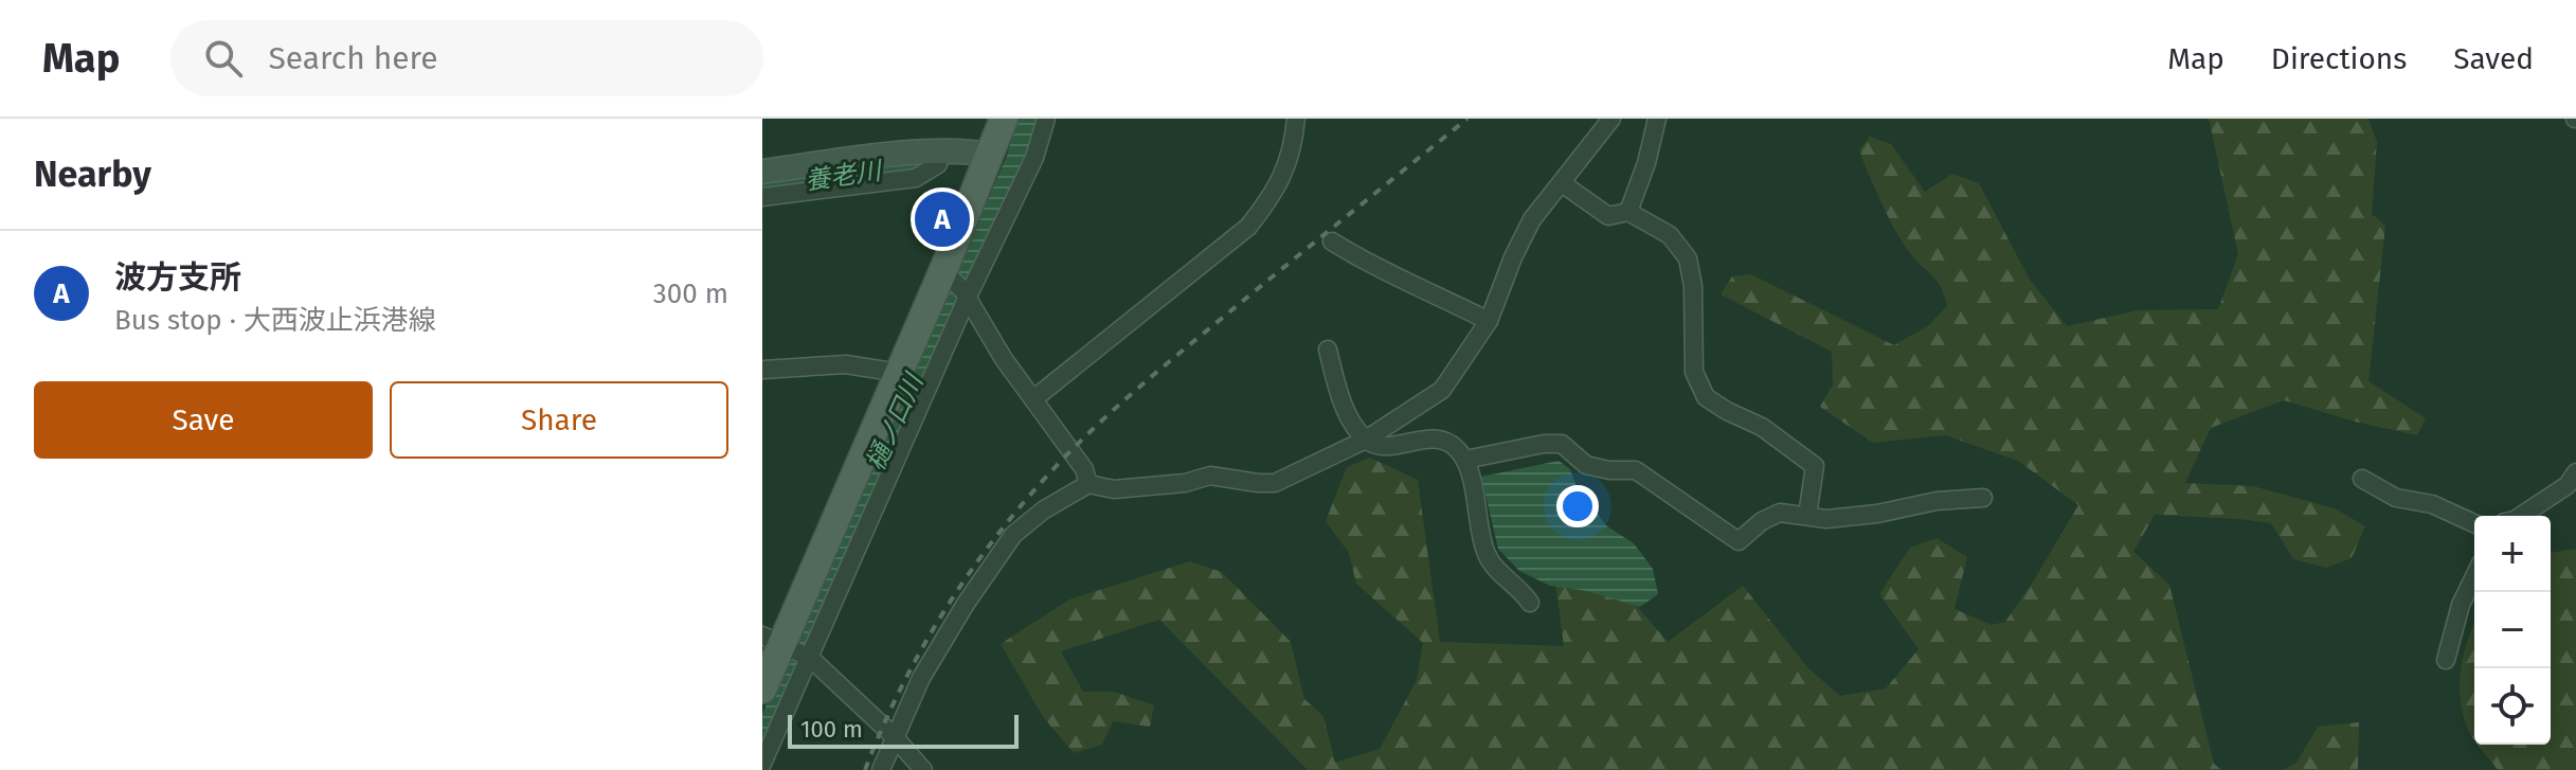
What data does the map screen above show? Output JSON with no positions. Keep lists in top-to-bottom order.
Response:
{
  "water": ["養老川", "樋ノ口川"],
  "scale_bar": "100 m",
  "page": {
    "header": "Map",
    "search": "Search here",
    "nav": ["Map", "Directions", "Saved"],
    "heading": "Nearby",
    "pins": "A",
    "list": [
      {
        "mark": "A",
        "name": "波方支所",
        "note": "Bus stop · 大西波止浜港線",
        "value": "300 m"
      }
    ],
    "buttons": ["Save", "Share"],
    "map_buttons": ["+", "−"],
    "scale": "100 m"
  }
}
